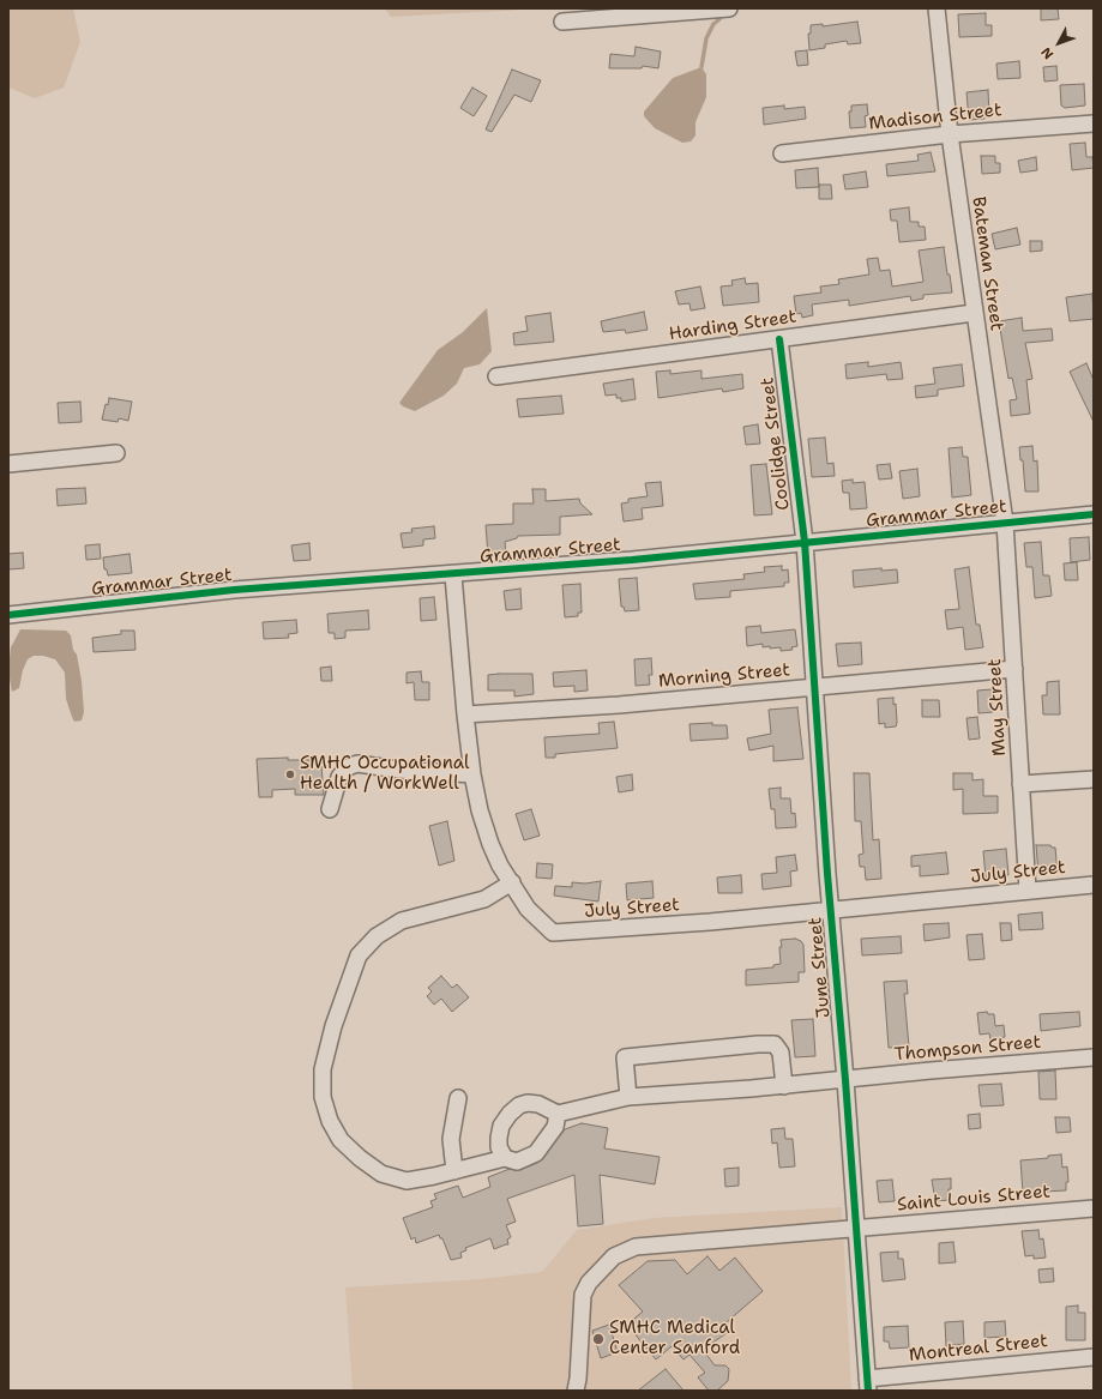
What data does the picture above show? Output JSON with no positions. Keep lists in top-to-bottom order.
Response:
{
  "streets": {
    "street": [
      "Madison Street",
      "Bateman Street",
      "Harding Street",
      "Coolidge Street",
      "Grammar Street",
      "Morning Street",
      "May Street",
      "July Street",
      "June Street",
      "Thompson Street",
      "Saint Louis Street",
      "Montreal Street"
    ]
  },
  "crossings": [
    ["Madison Street", "Bateman Street"],
    ["Bateman Street", "Harding Street"],
    ["Bateman Street", "Grammar Street"],
    ["Bateman Street", "May Street"],
    ["Harding Street", "Coolidge Street"],
    ["Coolidge Street", "Grammar Street"],
    ["Coolidge Street", "June Street"],
    ["Grammar Street", "May Street"],
    ["Grammar Street", "July Street"],
    ["Grammar Street", "June Street"],
    ["Morning Street", "May Street"],
    ["Morning Street", "July Street"],
    ["Morning Street", "June Street"],
    ["May Street", "July Street"],
    ["July Street", "June Street"],
    ["June Street", "Thompson Street"],
    ["June Street", "Saint Louis Street"],
    ["June Street", "Montreal Street"]
  ],
  "places": ["SMHC Occupational Health / WorkWell", "SMHC Medical Center Sanford"],
  "north": "bottom left"
}
